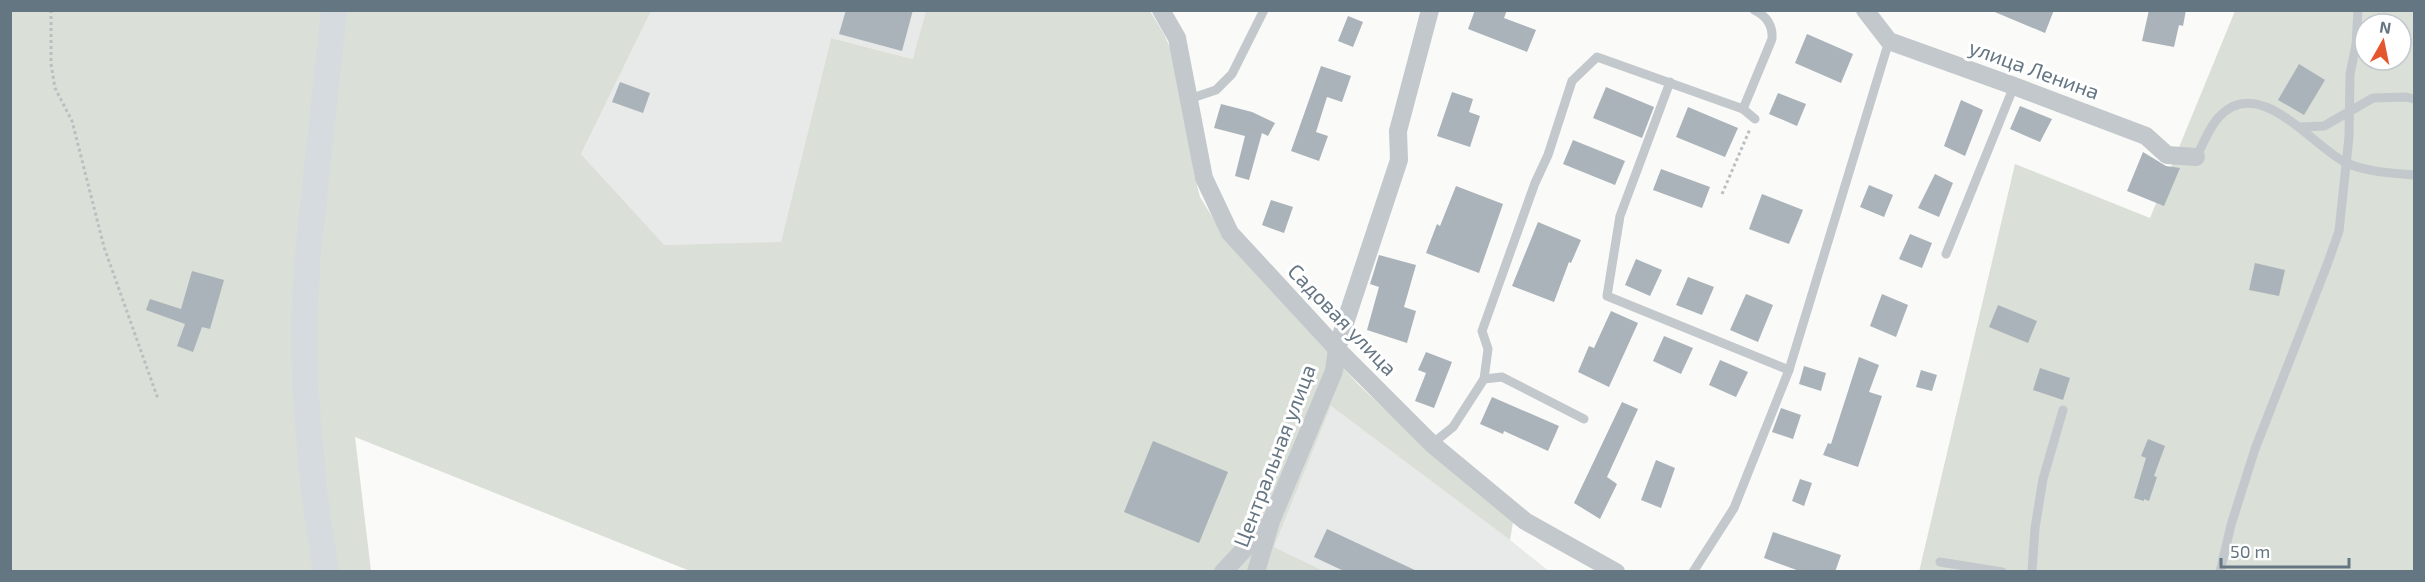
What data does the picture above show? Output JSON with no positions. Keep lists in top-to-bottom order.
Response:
{
  "streets": {
    "street": ["улица Ленина", "Садовая улица", "Центральная улица"]
  },
  "crossings": [
    ["Садовая улица", "Центральная улица"]
  ],
  "scale_bar": "50 m",
  "north": "top"
}
